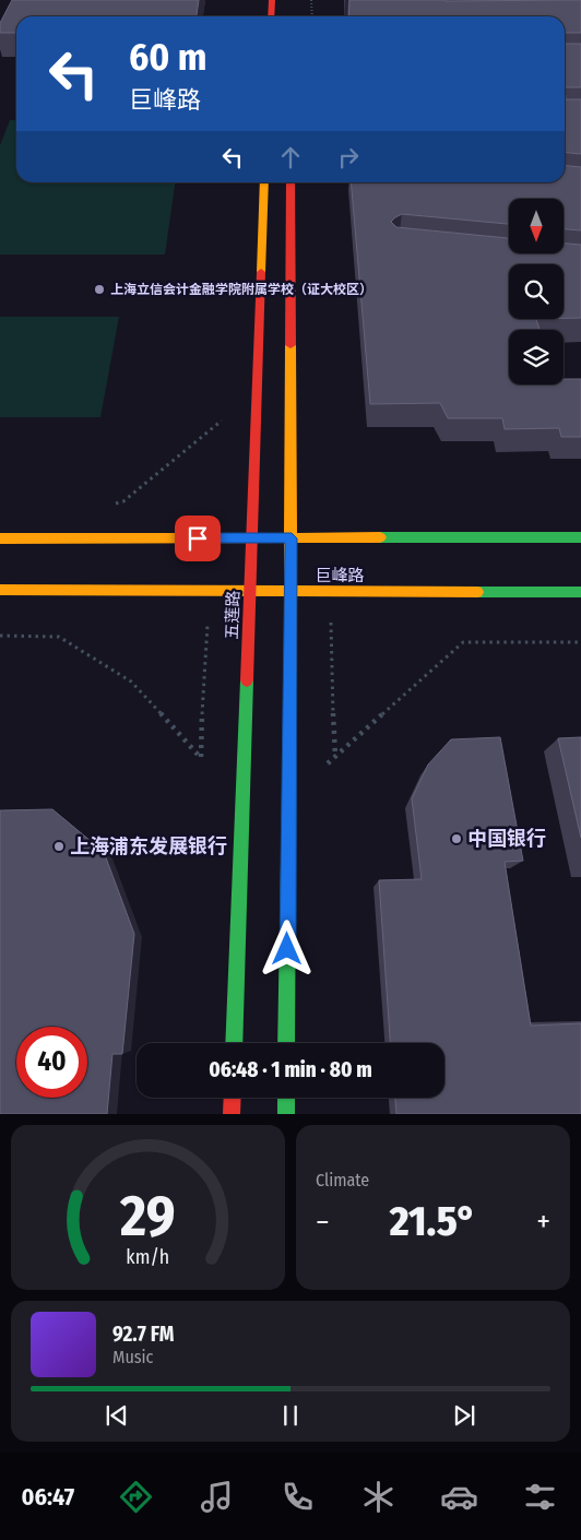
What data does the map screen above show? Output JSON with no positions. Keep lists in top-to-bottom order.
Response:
{
  "streets": {
    "street": ["巨峰路", "五莲路"]
  },
  "crossings": [
    ["巨峰路", "五莲路"]
  ],
  "places": ["上海立信会计金融学院附属学校（证大校区）", "中国银行", "上海浦东发展银行"],
  "north": "bottom",
  "page": {
    "turn": ["60 m", "巨峰路"],
    "limit": "40",
    "trip": "06:48 · 1 min · 80 m",
    "tile": "Climate",
    "heat": ["−", "21.5°", "+"],
    "song": ["92.7 FM", "Music"],
    "tabs": "06:47",
    "gauge": ["29", "km/h"]
  }
}
